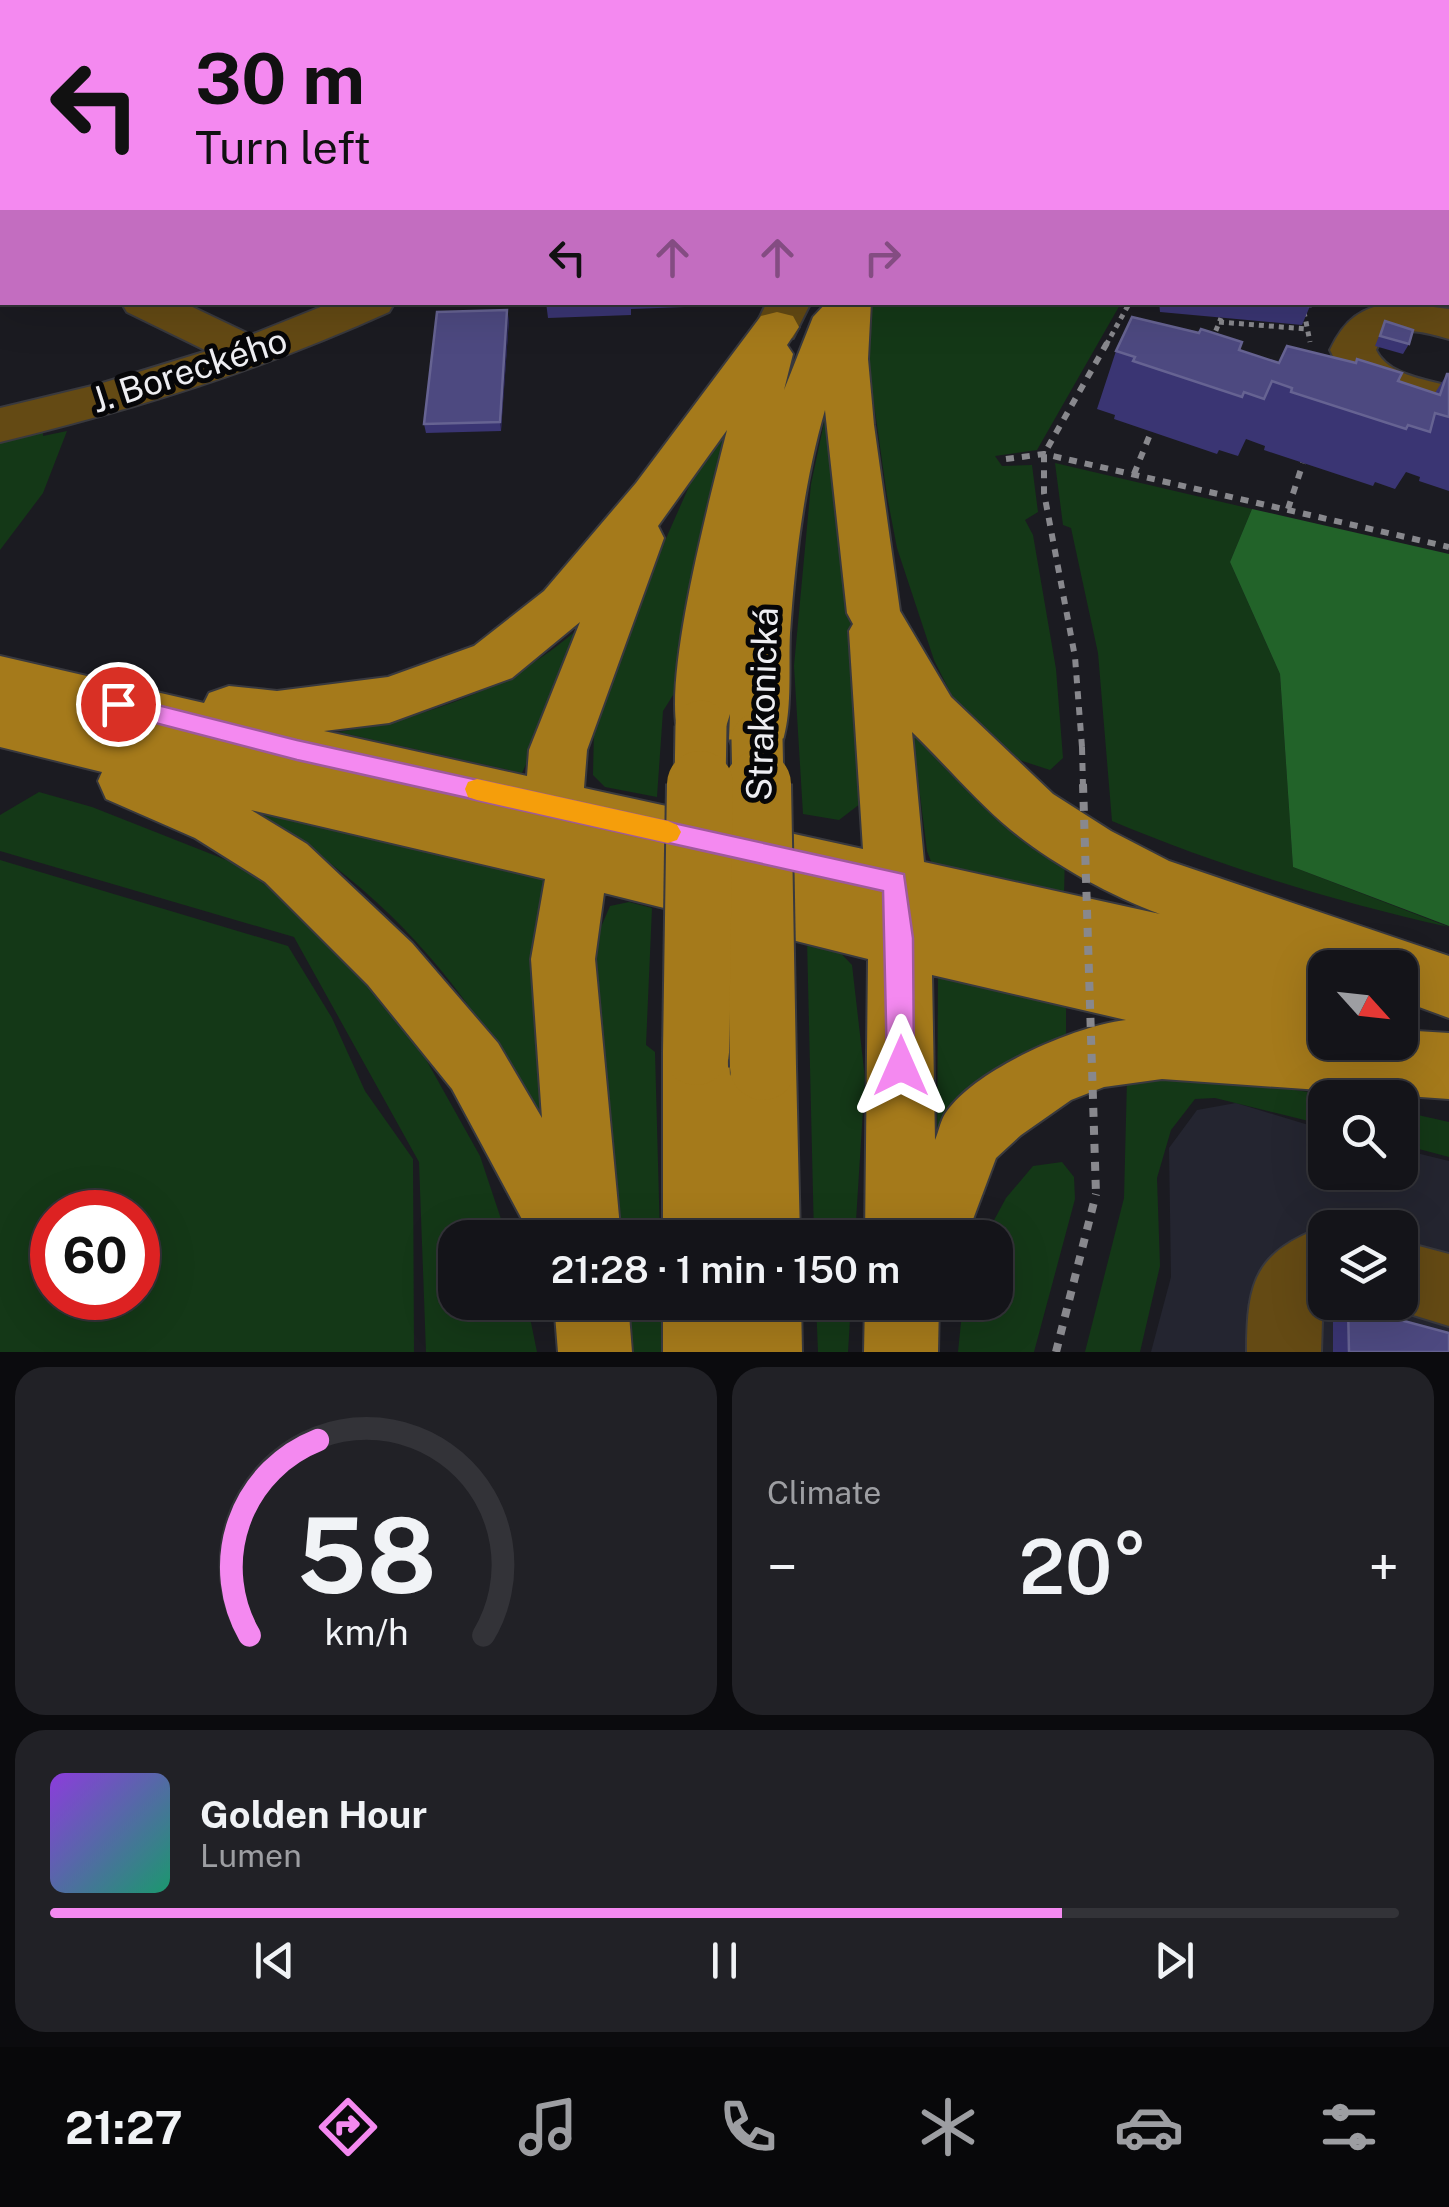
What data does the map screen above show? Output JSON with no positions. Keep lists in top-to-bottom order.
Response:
{
  "streets": {
    "main road": ["Strakonická"],
    "street": ["J. Boreckého"]
  },
  "north": "bottom right",
  "page": {
    "turn": ["30 m", "Turn left"],
    "limit": "60",
    "trip": "21:28 · 1 min · 150 m",
    "tile": "Climate",
    "heat": ["−", "20°", "+"],
    "song": ["Golden Hour", "Lumen"],
    "tabs": "21:27",
    "gauge": ["58", "km/h"]
  }
}
